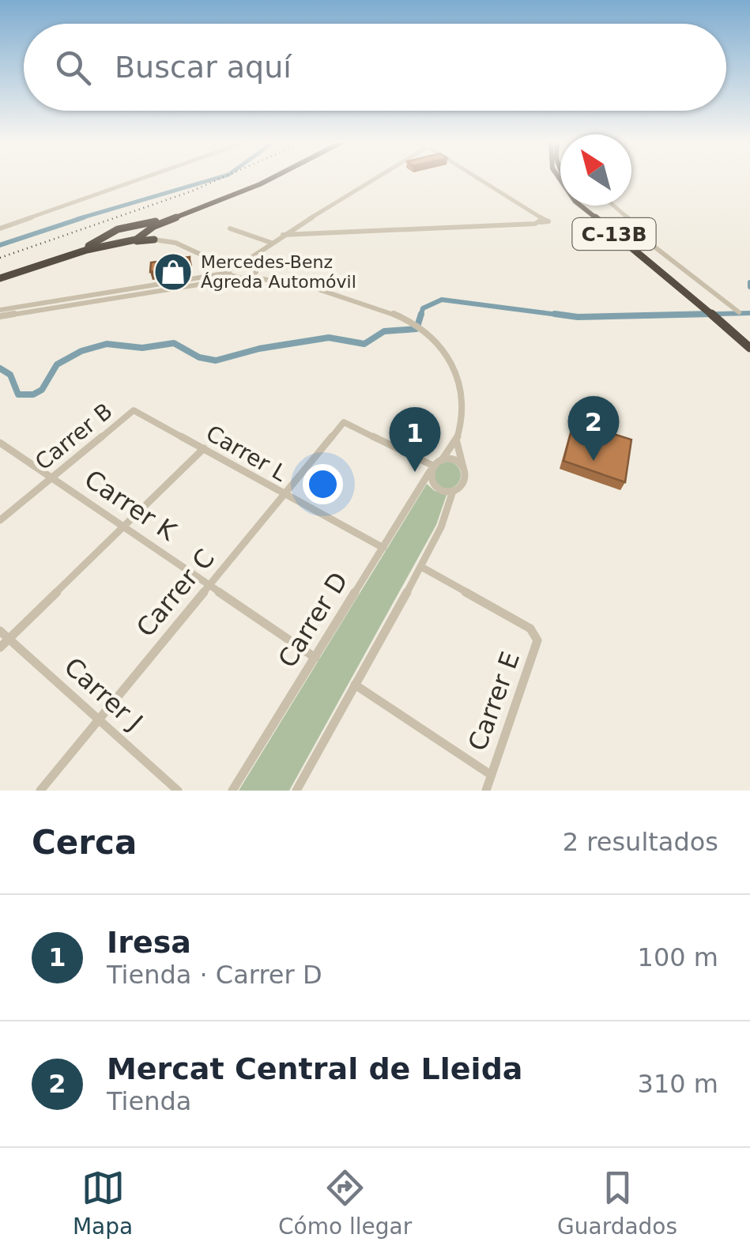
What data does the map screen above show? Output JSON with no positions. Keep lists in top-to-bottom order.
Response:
{
  "streets": {
    "highway": ["C-13B"],
    "street": [
      "Carrer B",
      "Carrer L",
      "Carrer K",
      "Carrer C",
      "Carrer D",
      "Carrer J",
      "Carrer E"
    ]
  },
  "crossings": [
    ["Carrer B", "Carrer L"],
    ["Carrer B", "Carrer K"],
    ["Carrer L", "Carrer C"],
    ["Carrer L", "Carrer D"],
    ["Carrer K", "Carrer C"],
    ["Carrer K", "Carrer D"],
    ["Carrer C", "Carrer D"],
    ["Carrer C", "Carrer J"]
  ],
  "places": {
    "shop": ["Mercedes-Benz Ágreda Automóvil"]
  },
  "north": "top left",
  "page": {
    "search": "Buscar aquí",
    "pins": ["2", "1"],
    "heading": ["Cerca", "2 resultados"],
    "list": [
      {
        "mark": "1",
        "name": "Iresa",
        "note": "Tienda · Carrer D",
        "value": "100 m"
      },
      {
        "mark": "2",
        "name": "Mercat Central de Lleida",
        "note": "Tienda",
        "value": "310 m"
      }
    ],
    "nav": ["Mapa", "Cómo llegar", "Guardados"]
  }
}
